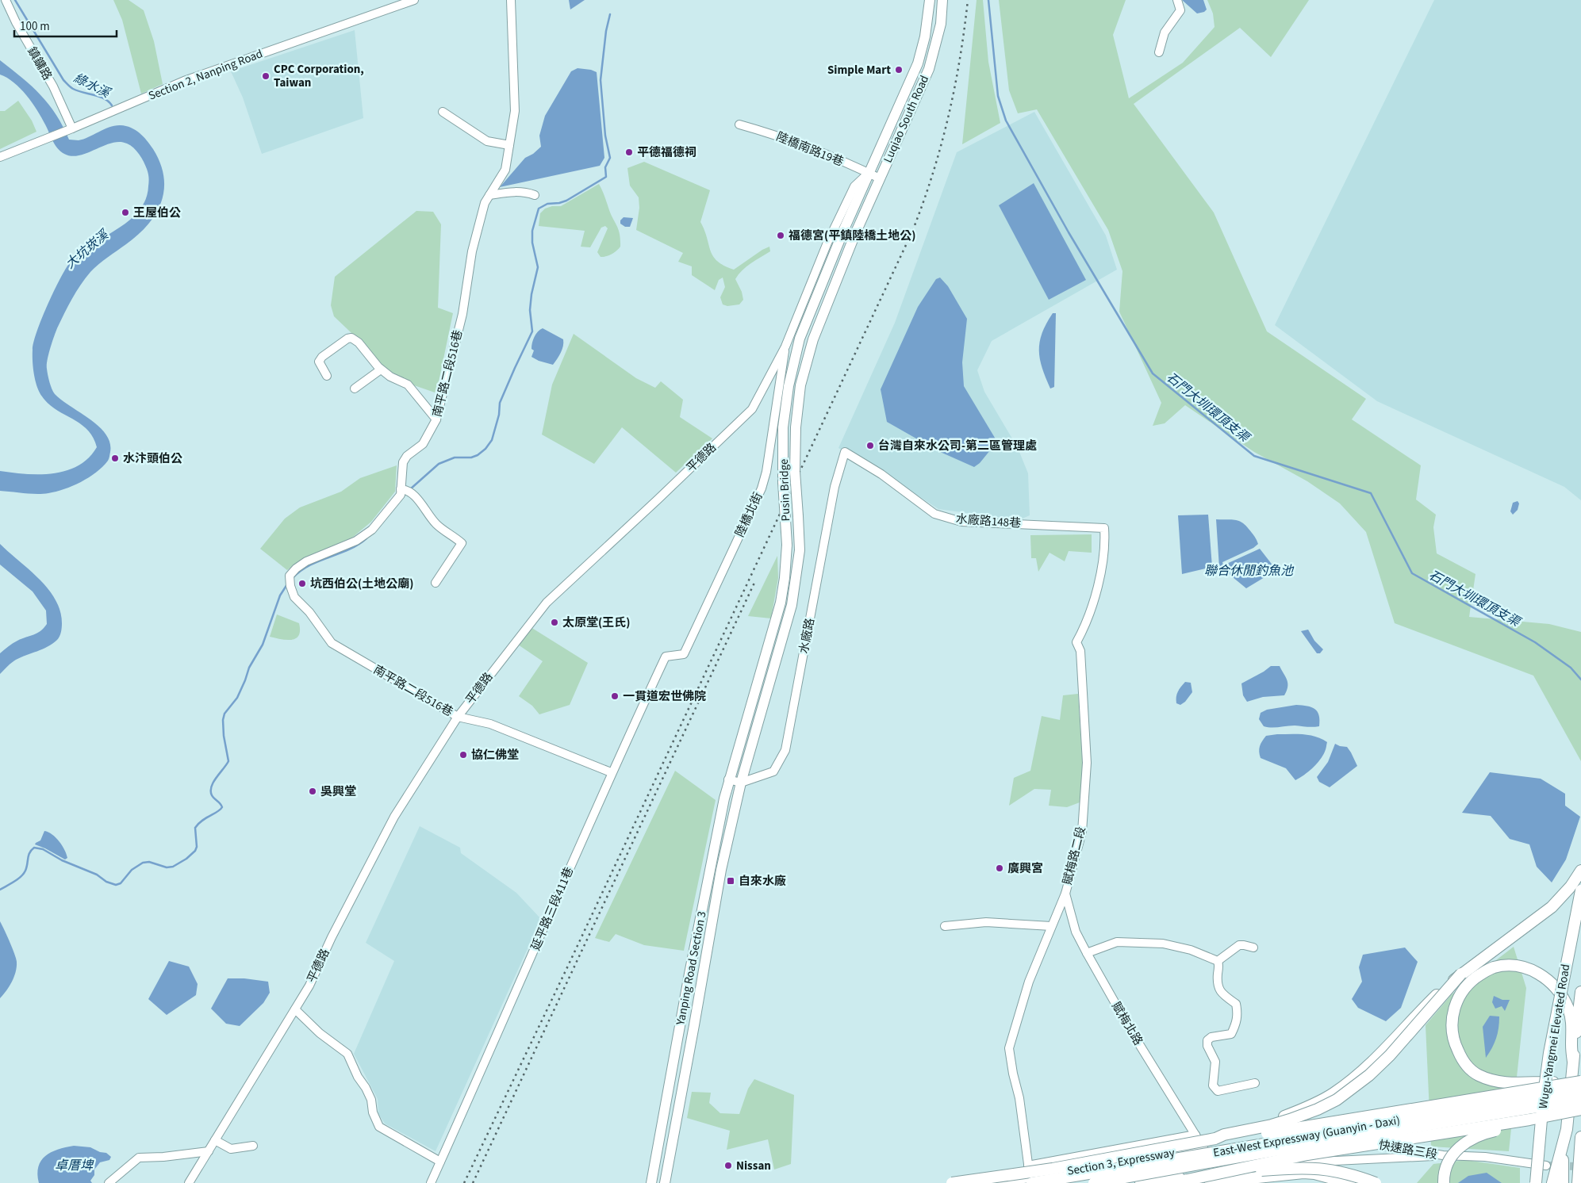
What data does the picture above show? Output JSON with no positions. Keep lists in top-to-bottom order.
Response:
{
  "streets": {
    "highway": ["Wugu-Yangmei Elevated Road", "East-West Expressway (Guanyin - Daxi)"],
    "main road": [
      "Luqiao South Road",
      "Pusin Bridge",
      "Yanping Road Section 3",
      "Section 3, Expressway"
    ],
    "street": [
      "鎮鏞路",
      "Section 2, Nanping Road",
      "陸橋南路19巷",
      "南平路二段516巷",
      "平德路",
      "陸橋北街",
      "水廠路148巷",
      "水廠路",
      "賦梅路二段",
      "延平路三段411巷",
      "賦梅北路",
      "快速路三段"
    ]
  },
  "crossings": [
    ["鎮鏞路", "Section 2, Nanping Road"],
    ["Luqiao South Road", "陸橋南路19巷"],
    ["Luqiao South Road", "平德路"],
    ["Luqiao South Road", "Pusin Bridge"],
    ["陸橋南路19巷", "平德路"],
    ["南平路二段516巷", "平德路"],
    ["南平路二段516巷", "延平路三段411巷"],
    ["平德路", "陸橋北街"],
    ["Pusin Bridge", "Yanping Road Section 3"],
    ["陸橋北街", "延平路三段411巷"],
    ["水廠路148巷", "水廠路"],
    ["水廠路148巷", "賦梅路二段"],
    ["水廠路", "Yanping Road Section 3"],
    ["賦梅路二段", "賦梅北路"],
    ["賦梅路二段", "East-West Expressway (Guanyin - Daxi)"],
    ["賦梅路二段", "Section 3, Expressway"],
    ["賦梅北路", "快速路三段"],
    ["賦梅北路", "Section 3, Expressway"],
    ["East-West Expressway (Guanyin - Daxi)", "Section 3, Expressway"],
    ["快速路三段", "Section 3, Expressway"]
  ],
  "water": [
    "綠水溪",
    "大坑崁溪",
    "石門大圳環頂支渠",
    "聯合休閒釣魚池",
    "卓厝埤"
  ],
  "places": {
    "other": [
      "Simple Mart",
      "CPC Corporation, Taiwan",
      "平德福德祠",
      "王屋伯公",
      "福德宮(平鎮陸橋土地公)",
      "台灣自來水公司-第二區管理處",
      "水汴頭伯公",
      "坑西伯公(土地公廟)",
      "太原堂(王氏)",
      "一貫道宏世佛院",
      "協仁佛堂",
      "吳興堂",
      "廣興宮",
      "Nissan"
    ],
    "transit": ["自來水廠"]
  },
  "scale_bar": "100 m"
}
